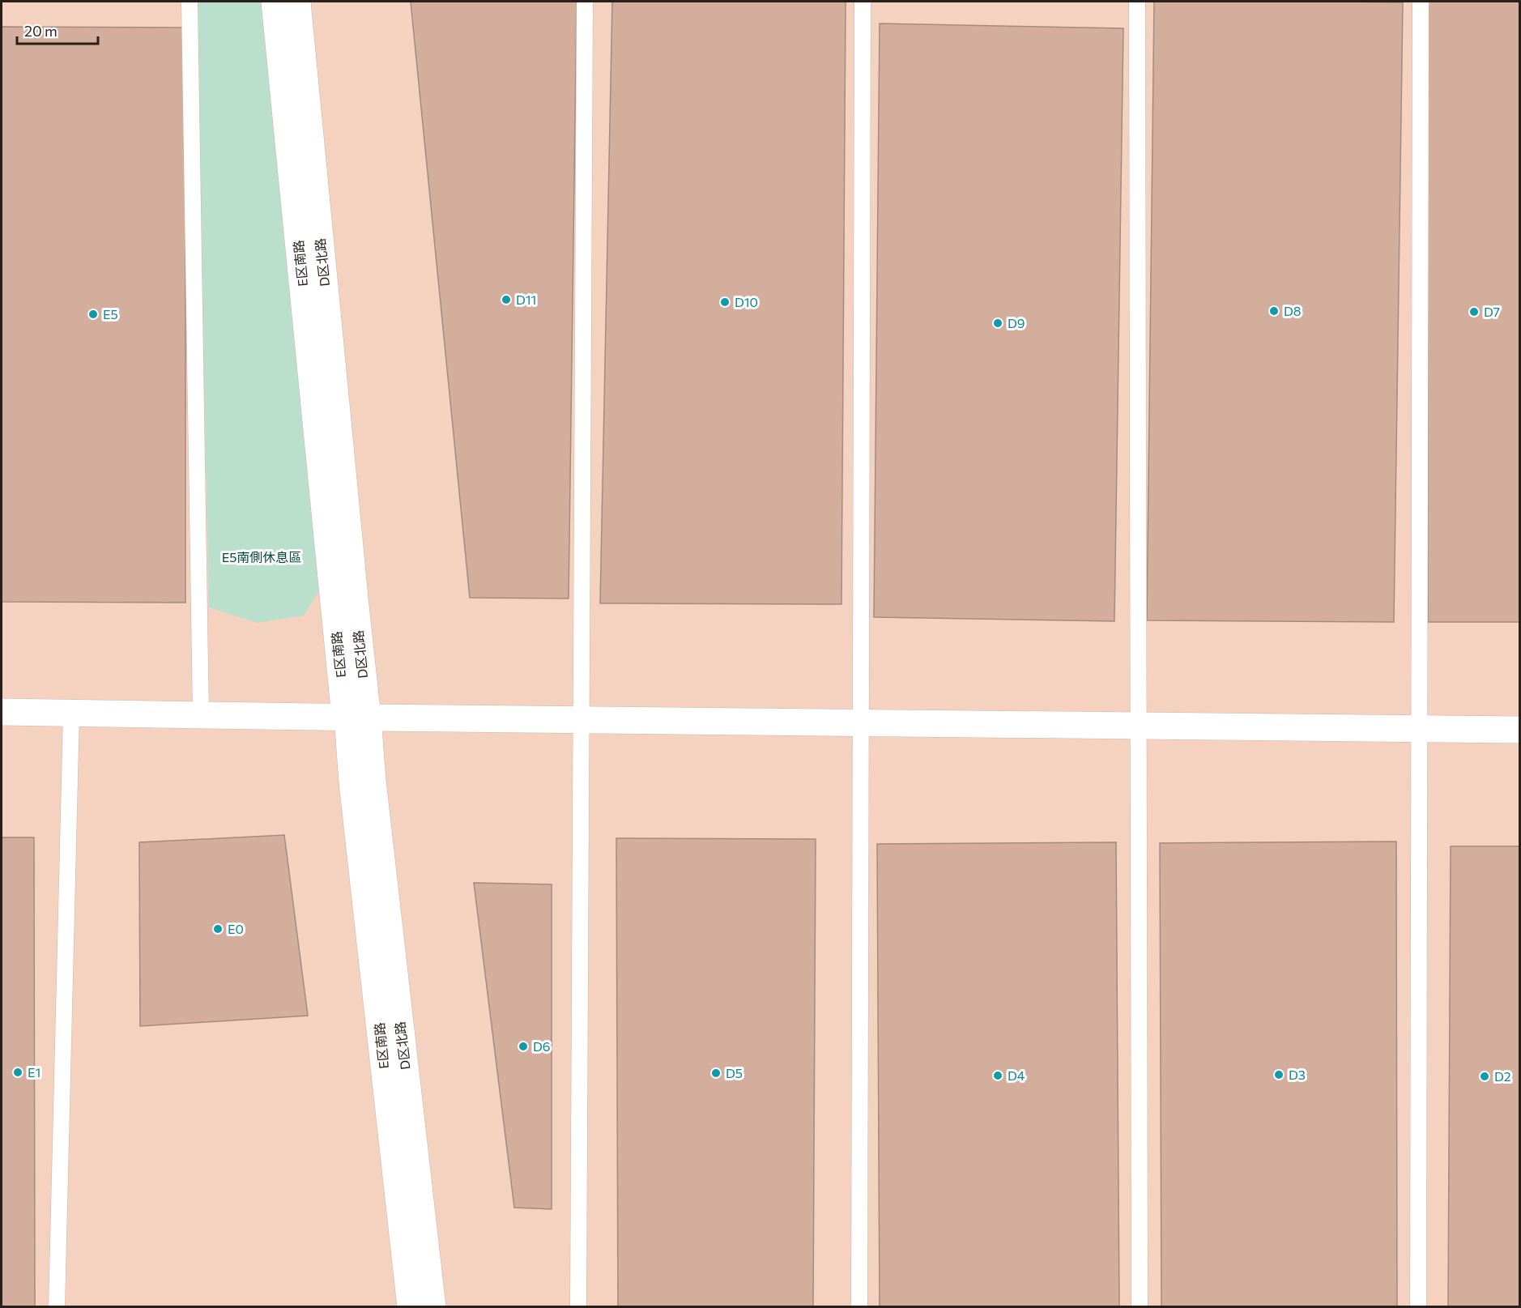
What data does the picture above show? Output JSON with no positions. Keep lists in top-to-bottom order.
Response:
{
  "streets": {
    "street": ["D区北路", "E区南路"]
  },
  "crossings": [
    ["D区北路", "E区南路"]
  ],
  "parks": ["E5南側休息區"],
  "places": [
    "D11",
    "D10",
    "D8",
    "D7",
    "E5",
    "D9",
    "E0",
    "D6",
    "E1",
    "D5",
    "D3",
    "D4",
    "D2"
  ],
  "scale_bar": "20 m"
}
